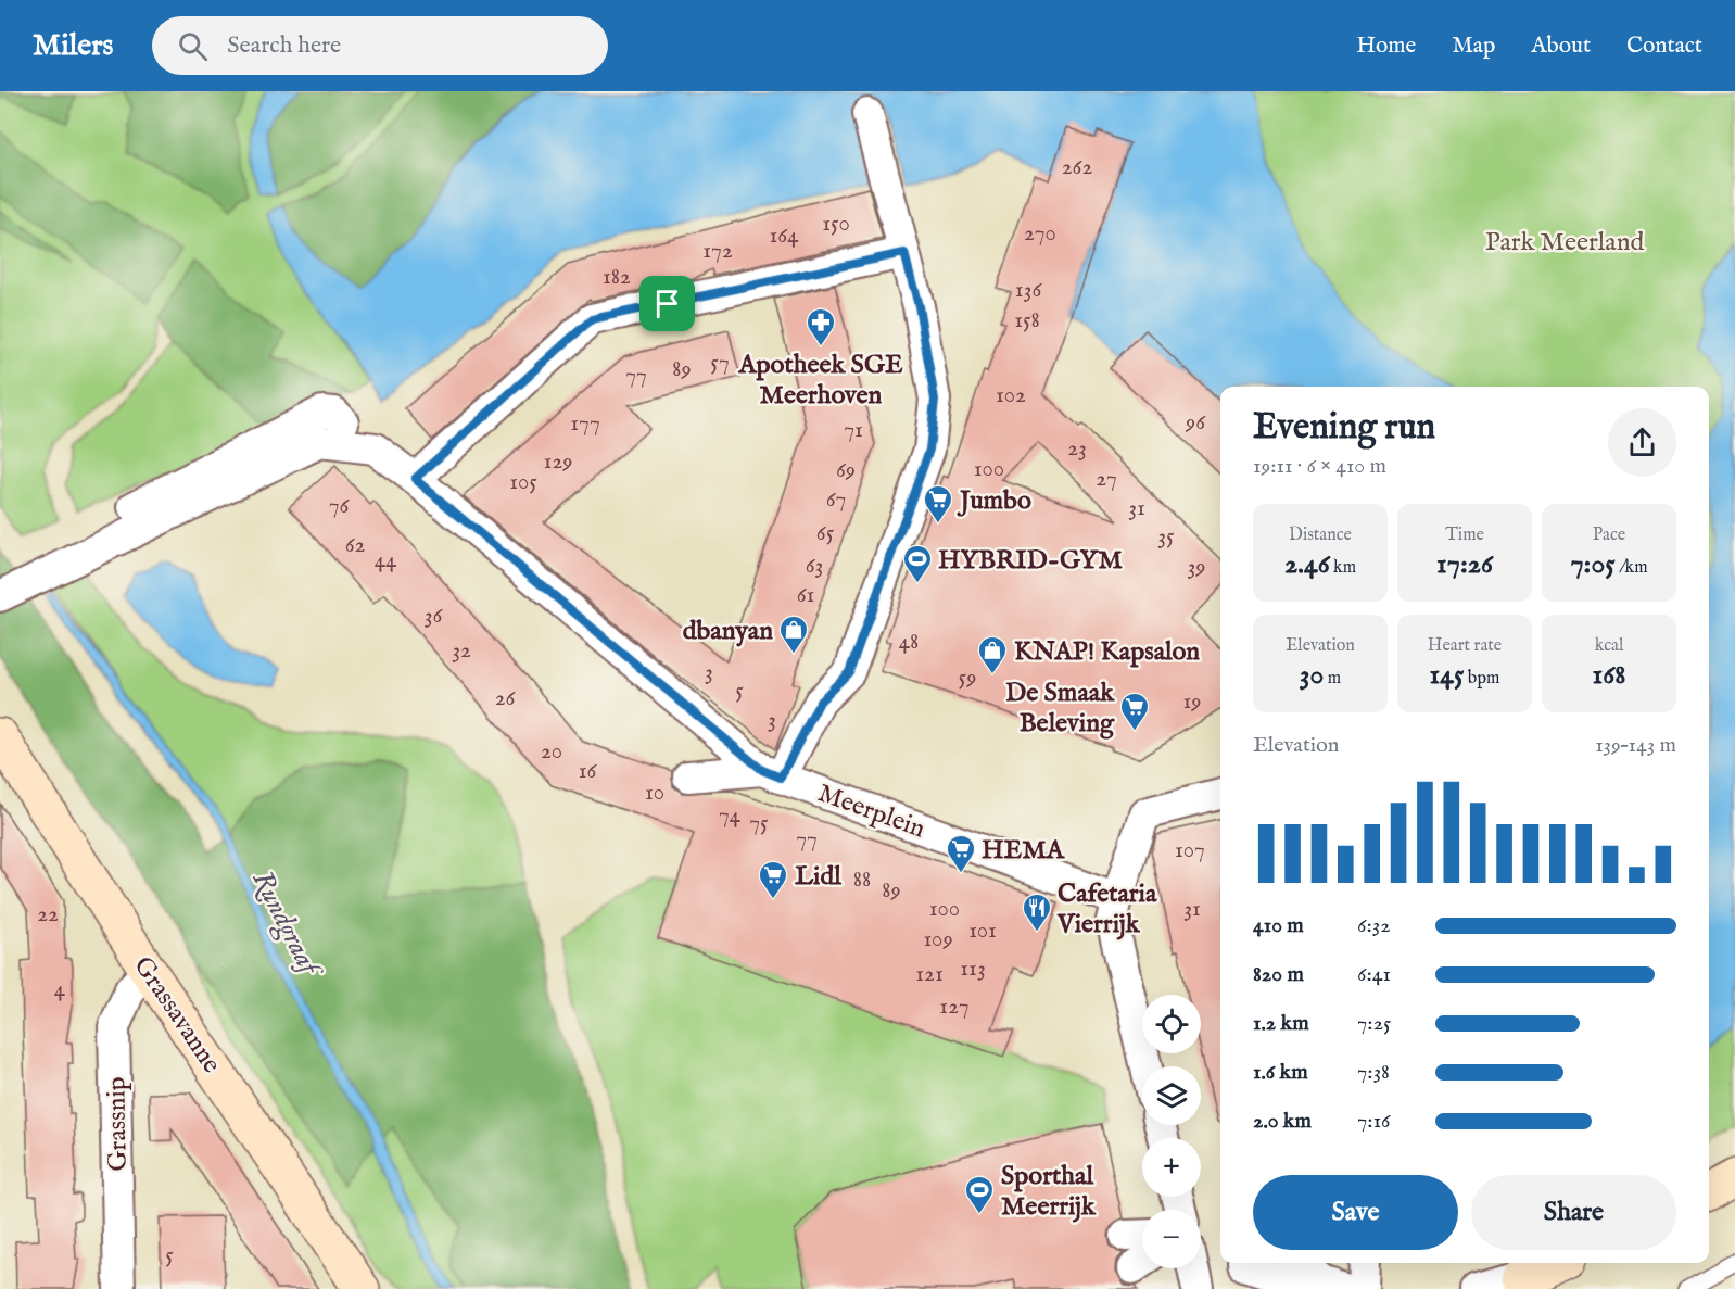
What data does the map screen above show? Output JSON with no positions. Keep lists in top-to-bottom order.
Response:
{
  "streets": {
    "street": ["Meerplein", "Grassavanne", "Grassnip"]
  },
  "crossings": [
    ["Grassavanne", "Grassnip"]
  ],
  "water": ["Rundgraaf"],
  "parks": ["Park Meerland"],
  "places": {
    "pharmacy": ["Apotheek SGE Meerhoven"],
    "supermarket": [
      "Jumbo",
      "De Smaak Beleving",
      "HEMA",
      "Lidl"
    ],
    "sports": ["HYBRID-GYM", "Sporthal Meerrijk"],
    "shop": ["dbanyan", "KNAP! Kapsalon"],
    "restaurant": ["Cafetaria Vierrijk"]
  },
  "house_numbers": [
    "262",
    "150",
    "270",
    "164",
    "172",
    "182",
    "136",
    "158",
    "57",
    "89",
    "77",
    "102",
    "96",
    "177",
    "71",
    "23",
    "129",
    "100",
    "69",
    "27",
    "105",
    "67",
    "76",
    "31",
    "65",
    "35",
    "62",
    "44",
    "63",
    "39",
    "61",
    "36",
    "48",
    "32",
    "3",
    "59",
    "5",
    "26",
    "19",
    "3",
    "20",
    "16",
    "10",
    "74",
    "75",
    "77",
    "107",
    "88",
    "89",
    "100",
    "31",
    "22",
    "101",
    "109",
    "113",
    "121",
    "4",
    "127",
    "5"
  ],
  "page": {
    "header": "Milers",
    "search": "Search here",
    "nav": [
      "Home",
      "Map",
      "About",
      "Contact"
    ],
    "heading": ["Evening run", "19:11 · 6 × 410 m"],
    "stats": [
      ["Distance", "2.46 km"],
      ["Time", "17:26"],
      ["Pace", "7:05 /km"],
      ["Elevation", "30 m"],
      ["Heart rate", "145 bpm"],
      ["kcal", "168"]
    ],
    "chart": ["Elevation", "139–143 m"],
    "list": [
      {
        "name": "410 m",
        "note": "6:32"
      },
      {
        "name": "820 m",
        "note": "6:41"
      },
      {
        "name": "1.2 km",
        "note": "7:25"
      },
      {
        "name": "1.6 km",
        "note": "7:38"
      },
      {
        "name": "2.0 km",
        "note": "7:16"
      }
    ],
    "map_buttons": ["+", "−"],
    "buttons": ["Save", "Share"]
  }
}
